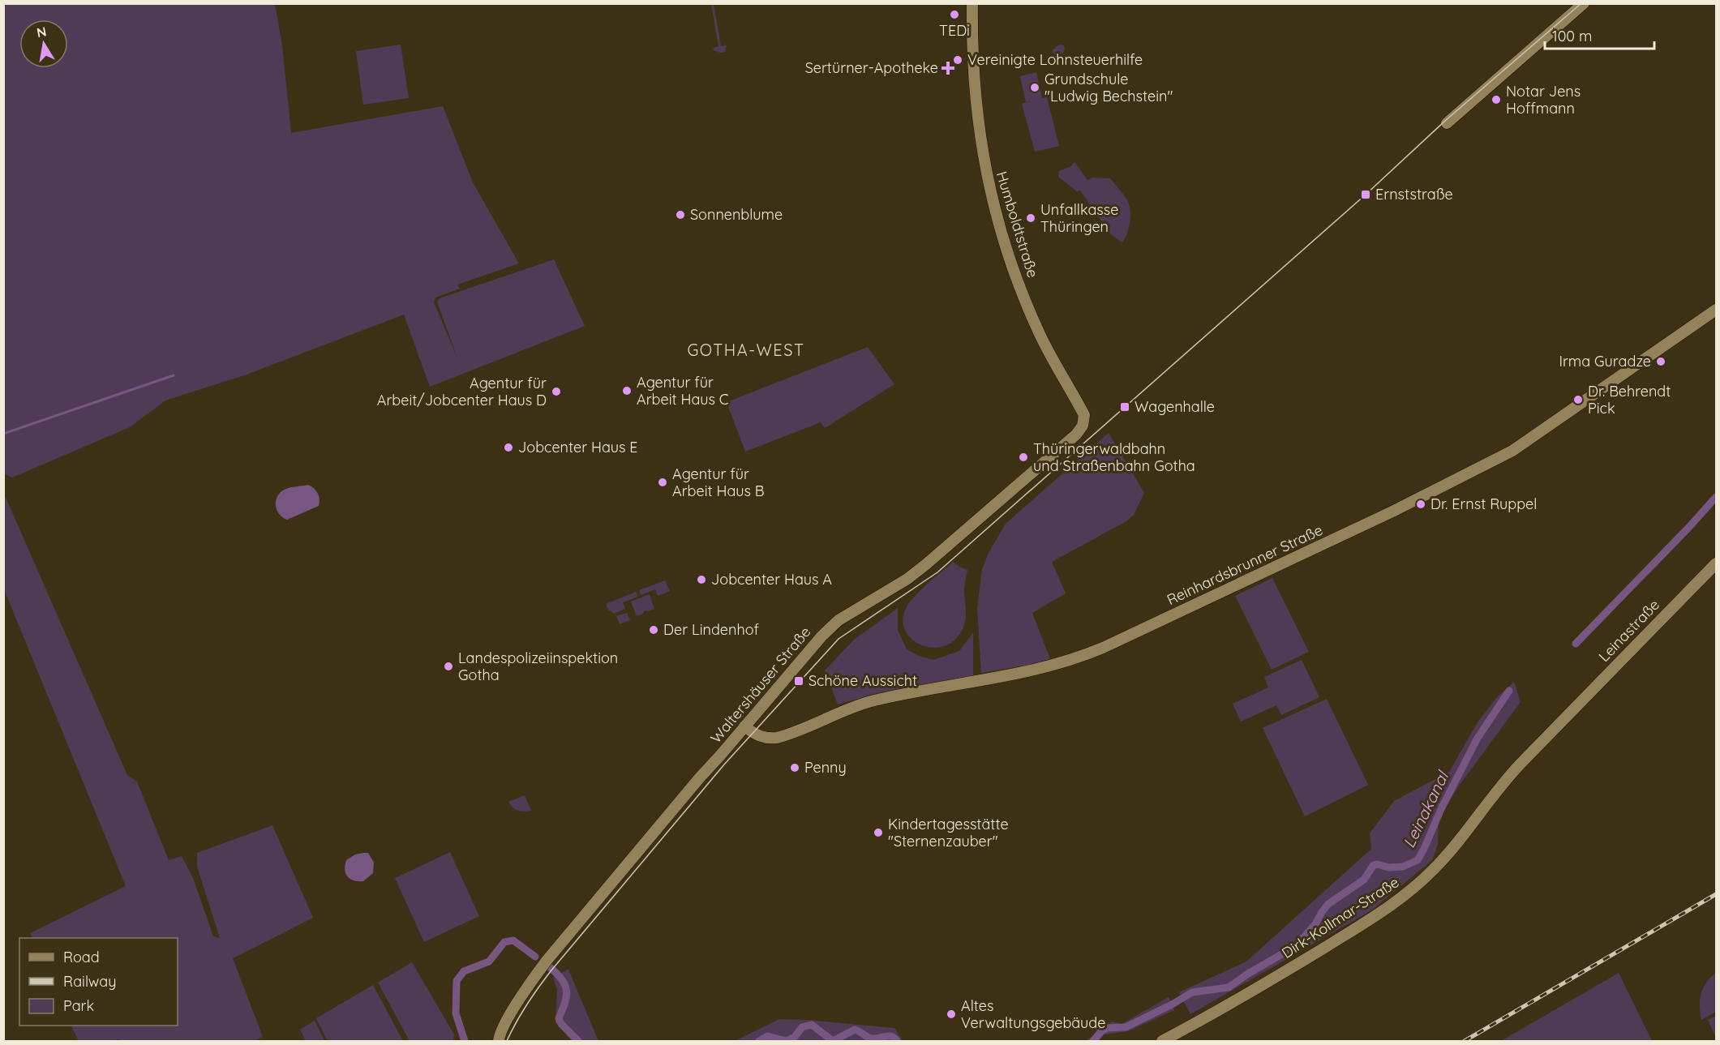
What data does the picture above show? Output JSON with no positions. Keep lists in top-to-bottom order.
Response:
{
  "streets": {
    "street": [
      "Humboldtstraße",
      "Reinhardsbrunner Straße",
      "Leinastraße",
      "Waltershäuser Straße",
      "Dirk-Kollmar-Straße"
    ]
  },
  "crossings": [
    ["Humboldtstraße", "Waltershäuser Straße"],
    ["Reinhardsbrunner Straße", "Waltershäuser Straße"],
    ["Leinastraße", "Dirk-Kollmar-Straße"]
  ],
  "districts": ["GOTHA-WEST"],
  "water": ["Leinakanal"],
  "places": {
    "other": [
      "TEDi",
      "Vereinigte Lohnsteuerhilfe",
      "Grundschule \"Ludwig Bechstein\"",
      "Notar Jens Hoffmann",
      "Sonnenblume",
      "Unfallkasse Thüringen",
      "Irma Guradze",
      "Agentur für Arbeit Haus C",
      "Agentur für Arbeit/Jobcenter Haus D",
      "Dr. Behrendt Pick",
      "Jobcenter Haus E",
      "Thüringerwaldbahn und Straßenbahn Gotha",
      "Agentur für Arbeit Haus B",
      "Dr. Ernst Ruppel",
      "Jobcenter Haus A",
      "Der Lindenhof",
      "Landespolizeiinspektion Gotha",
      "Penny",
      "Kindertagesstätte \"Sternenzauber\"",
      "Altes Verwaltungsgebäude"
    ],
    "health": ["Sertürner-Apotheke"],
    "transit": ["Ernststraße", "Wagenhalle", "Schöne Aussicht"]
  },
  "legend": ["Road", "Railway", "Park"],
  "scale_bar": "100 m",
  "north": "top"
}
